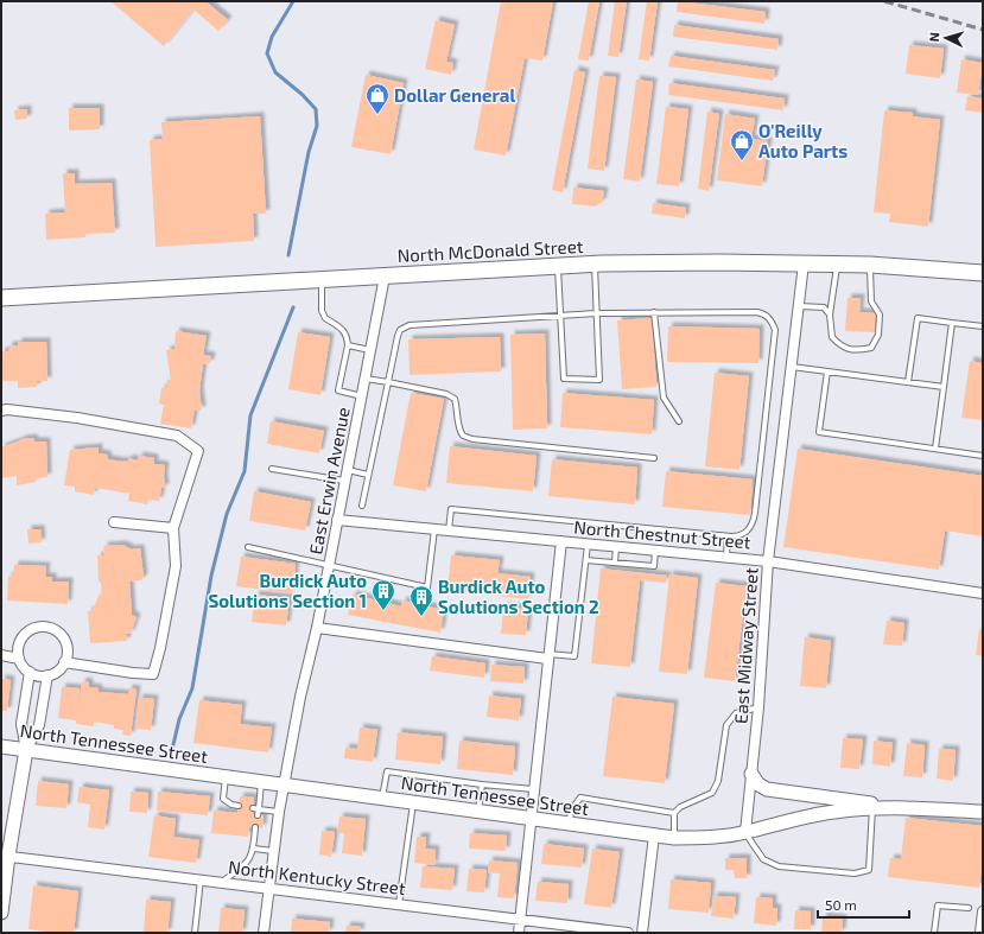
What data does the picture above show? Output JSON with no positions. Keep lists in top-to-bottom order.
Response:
{
  "streets": {
    "main road": ["North McDonald Street"],
    "street": [
      "East Erwin Avenue",
      "North Chestnut Street",
      "East Midway Street",
      "North Tennessee Street",
      "North Kentucky Street"
    ]
  },
  "crossings": [
    ["North McDonald Street", "East Erwin Avenue"],
    ["North McDonald Street", "East Midway Street"],
    ["East Erwin Avenue", "North Chestnut Street"],
    ["East Erwin Avenue", "North Tennessee Street"],
    ["East Erwin Avenue", "North Kentucky Street"],
    ["North Chestnut Street", "East Midway Street"],
    ["East Midway Street", "North Tennessee Street"]
  ],
  "places": {
    "shop": ["Dollar General", "O'Reilly Auto Parts"],
    "building": ["Burdick Auto Solutions Section 1", "Burdick Auto Solutions Section 2"]
  },
  "scale_bar": "50 m",
  "north": "left"
}
